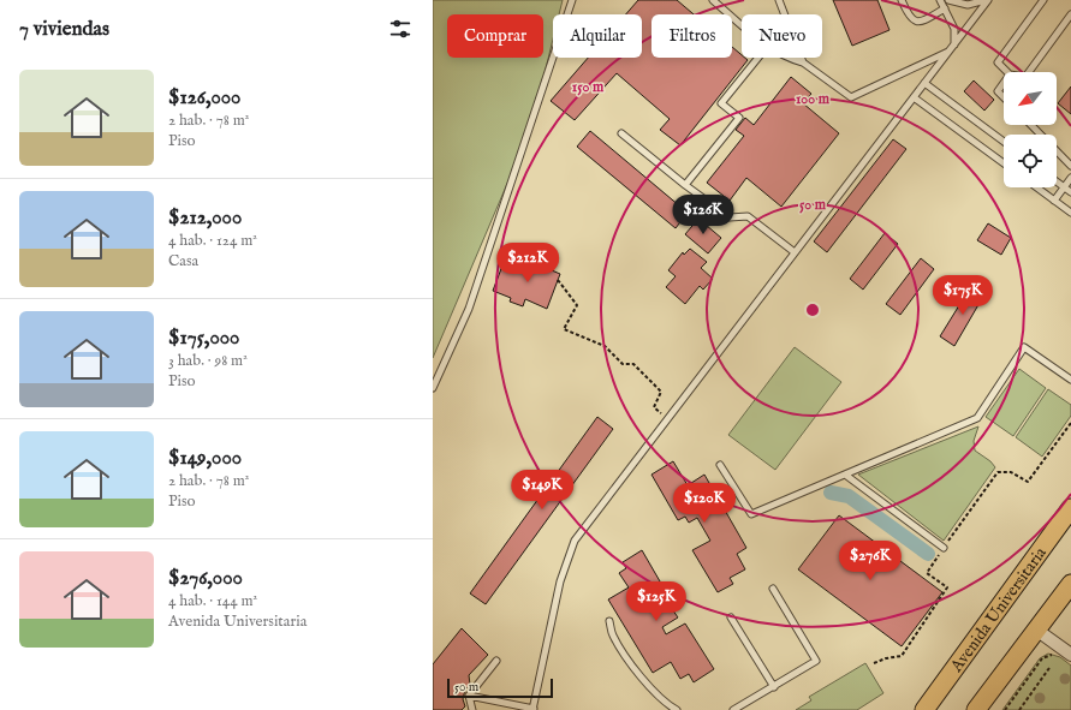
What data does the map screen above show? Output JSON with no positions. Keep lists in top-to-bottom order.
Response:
{
  "streets": {
    "main road": ["Avenida Universitaria"]
  },
  "scale_bar": "50 m",
  "north": "bottom left",
  "page": {
    "heading": "7 viviendas",
    "chip": [
      "Comprar",
      "Alquilar",
      "Filtros",
      "Nuevo"
    ],
    "list": [
      {
        "name": "$126,000",
        "note": "2 hab. · 78 m² · Piso"
      },
      {
        "name": "$212,000",
        "note": "4 hab. · 124 m² · Casa"
      },
      {
        "name": "$175,000",
        "note": "3 hab. · 98 m² · Piso"
      },
      {
        "name": "$149,000",
        "note": "2 hab. · 78 m² · Piso"
      },
      {
        "name": "$276,000",
        "note": "4 hab. · 144 m² · Avenida Universitaria"
      }
    ],
    "price": [
      "$126K",
      "$212K",
      "$175K",
      "$149K",
      "$120K",
      "$276K",
      "$125K"
    ],
    "scale": "50 m"
  },
  "rings": ["150 m", "100 m", "50 m"]
}
